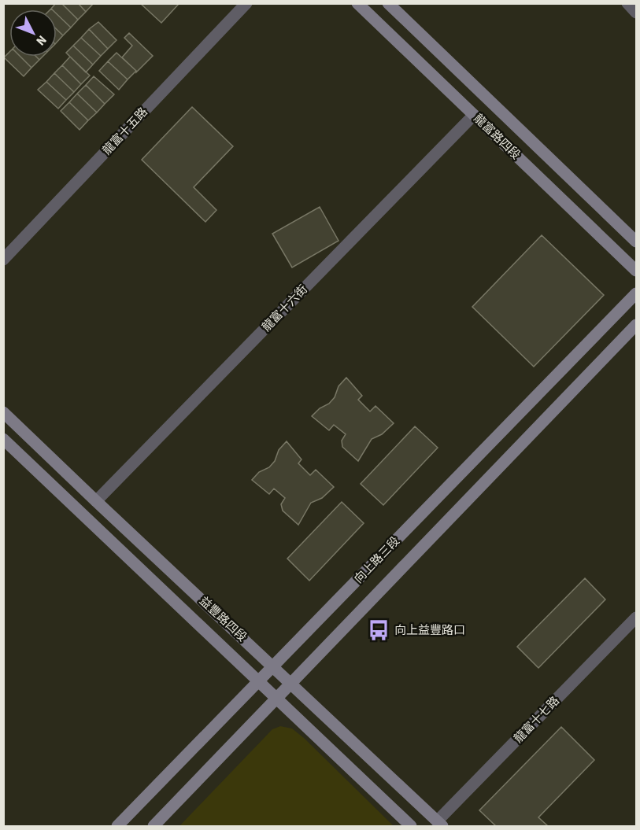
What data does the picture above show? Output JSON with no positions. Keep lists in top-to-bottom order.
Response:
{
  "streets": {
    "street": [
      "龍富十五路",
      "龍富路四段",
      "龍富十六街",
      "向上路三段",
      "益豐路四段",
      "龍富十七路"
    ]
  },
  "crossings": [
    ["龍富路四段", "龍富十六街"],
    ["龍富十六街", "益豐路四段"],
    ["向上路三段", "益豐路四段"],
    ["益豐路四段", "龍富十七路"]
  ],
  "places": {
    "bus stop": ["向上益豐路口"]
  },
  "north": "bottom right"
}
